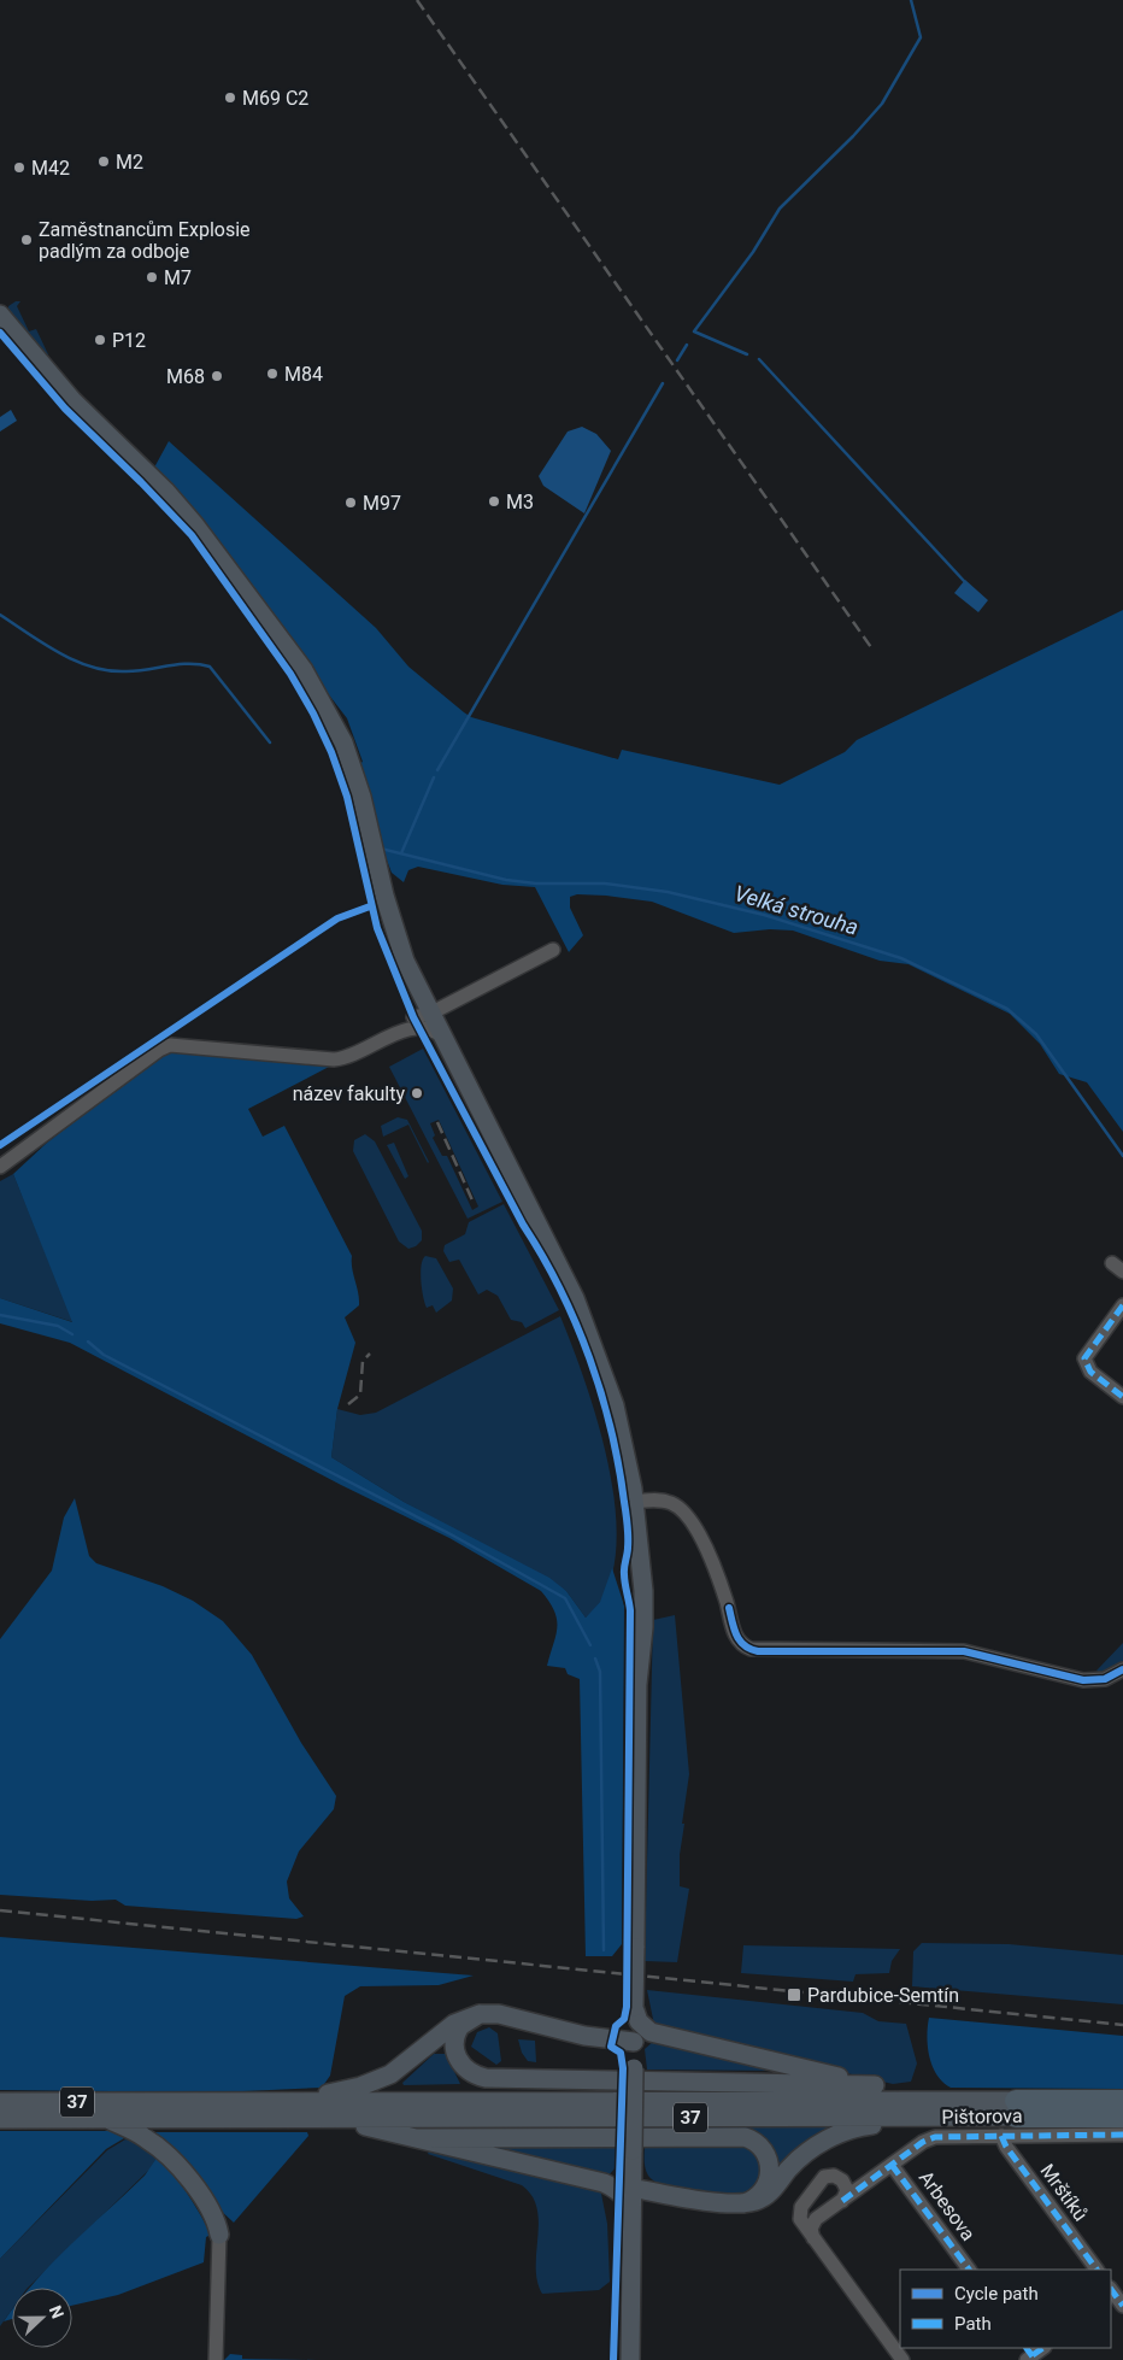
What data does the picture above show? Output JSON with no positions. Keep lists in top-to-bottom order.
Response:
{
  "streets": {
    "highway": ["37"],
    "street": ["Pištorova", "Mrštíků", "Arbesova"]
  },
  "crossings": [
    ["Pištorova", "Mrštíků"],
    ["Pištorova", "Arbesova"]
  ],
  "water": ["Velká strouha"],
  "places": {
    "other": [
      "M69 C2",
      "M2",
      "M42",
      "Zaměstnancům Explosie padlým za odboje",
      "M7",
      "P12",
      "M84",
      "M68",
      "M3",
      "M97",
      "název fakulty"
    ],
    "transit": ["Pardubice-Semtín"]
  },
  "legend": ["Cycle path", "Path"],
  "north": "right"
}
